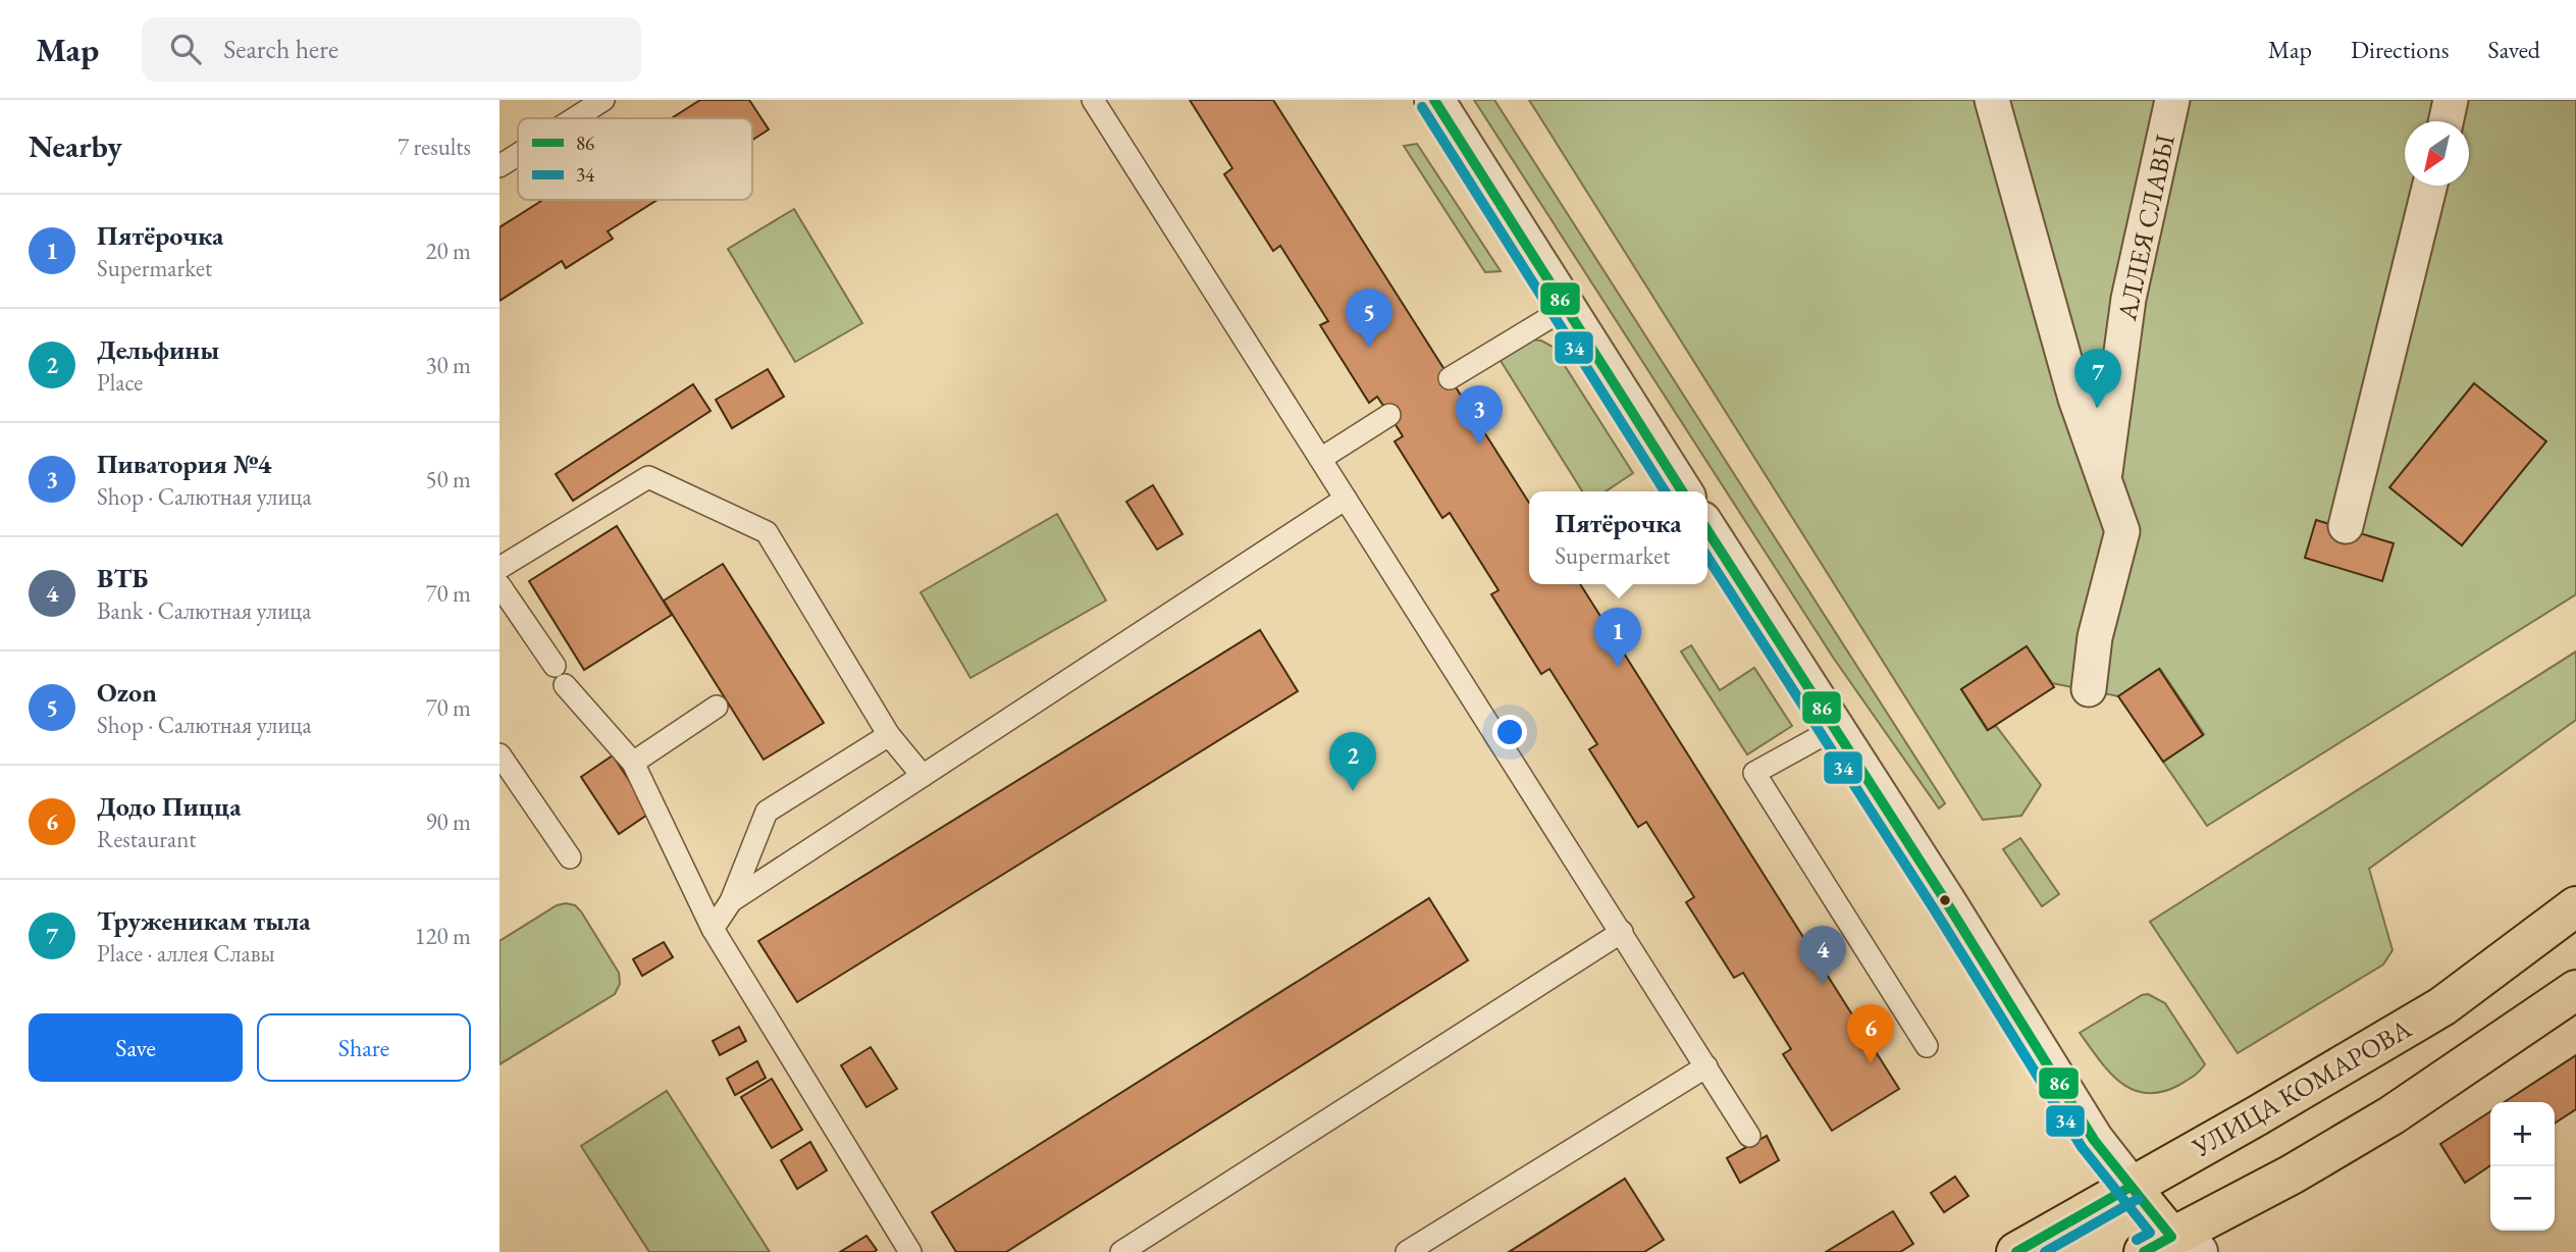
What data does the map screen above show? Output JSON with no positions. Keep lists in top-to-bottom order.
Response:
{
  "streets": {
    "main road": ["УЛИЦА КОМАРОВА"],
    "street": ["АЛЛЕЯ СЛАВЫ"]
  },
  "lines": ["transit line 86", "transit line 34"],
  "legend": ["86", "34"],
  "north": "bottom left",
  "page": {
    "header": "Map",
    "search": "Search here",
    "nav": ["Map", "Directions", "Saved"],
    "heading": ["Nearby", "7 results"],
    "list": [
      {
        "mark": "1",
        "name": "Пятёрочка",
        "note": "Supermarket",
        "value": "20 m"
      },
      {
        "mark": "2",
        "name": "Дельфины",
        "note": "Place",
        "value": "30 m"
      },
      {
        "mark": "3",
        "name": "Пиватория №4",
        "note": "Shop · Салютная улица",
        "value": "50 m"
      },
      {
        "mark": "4",
        "name": "ВТБ",
        "note": "Bank · Салютная улица",
        "value": "70 m"
      },
      {
        "mark": "5",
        "name": "Ozon",
        "note": "Shop · Салютная улица",
        "value": "70 m"
      },
      {
        "mark": "6",
        "name": "Додо Пицца",
        "note": "Restaurant",
        "value": "90 m"
      },
      {
        "mark": "7",
        "name": "Труженикам тыла",
        "note": "Place · аллея Славы",
        "value": "120 m"
      }
    ],
    "pins": [
      "5",
      "7",
      "3",
      "1",
      "2",
      "4",
      "6"
    ],
    "popup": ["Пятёрочка", "Supermarket"],
    "buttons": ["Save", "Share"],
    "map_buttons": ["+", "−"]
  }
}
